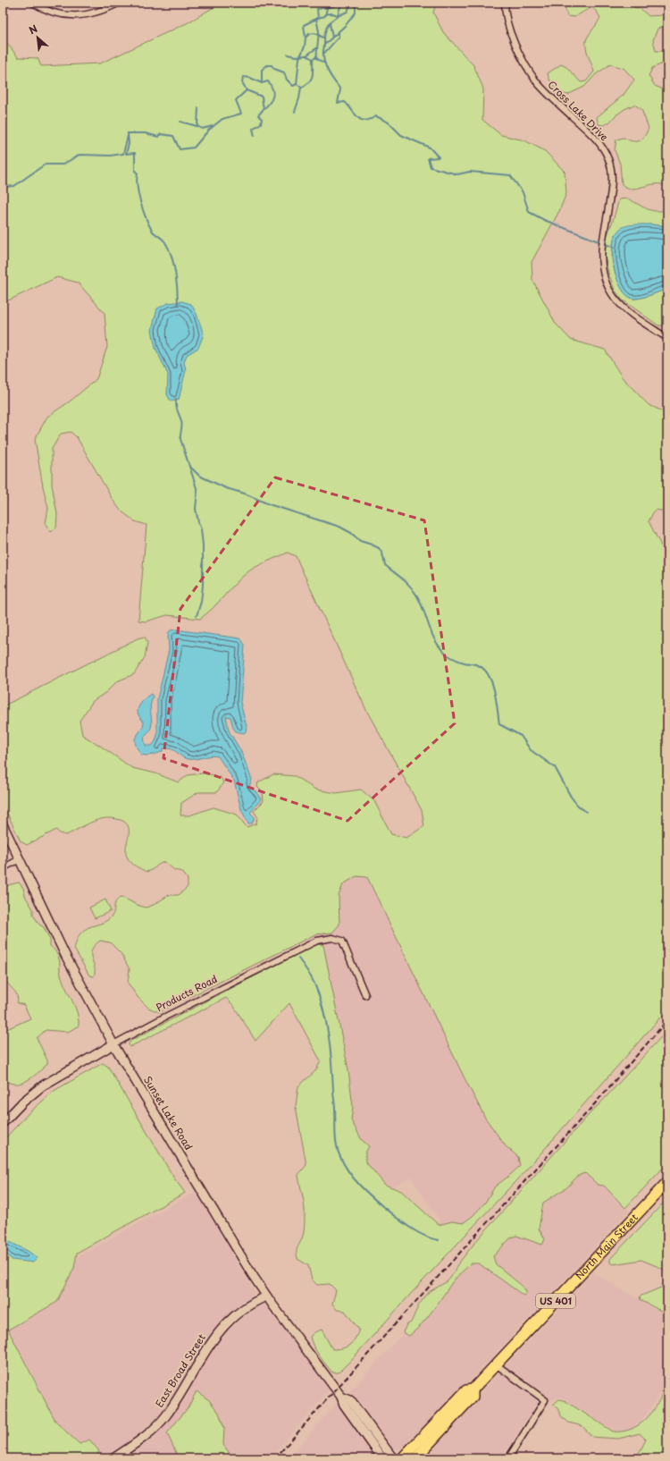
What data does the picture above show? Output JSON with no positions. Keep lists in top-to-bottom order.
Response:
{
  "streets": {
    "highway": ["North Main Street", "US 401"],
    "main road": ["Products Road", "Sunset Lake Road", "East Broad Street"],
    "street": ["Cross Lake Drive"]
  },
  "crossings": [
    ["Products Road", "Sunset Lake Road"],
    ["Sunset Lake Road", "East Broad Street"]
  ],
  "north": "top left"
}
